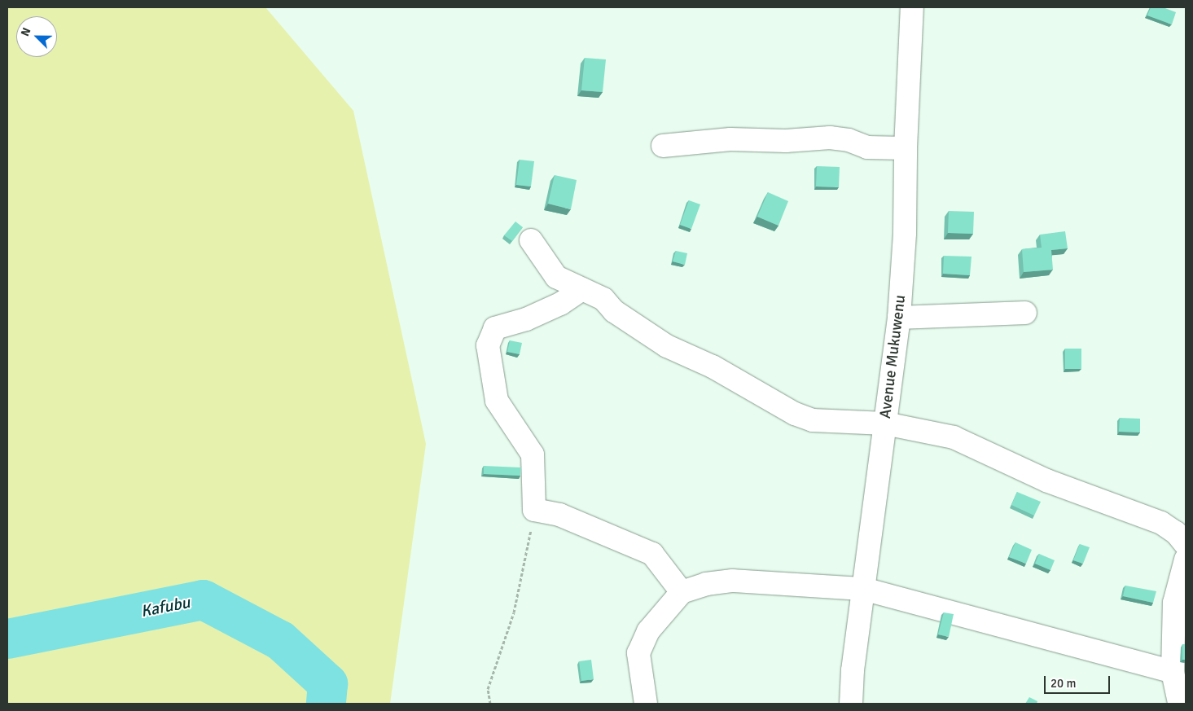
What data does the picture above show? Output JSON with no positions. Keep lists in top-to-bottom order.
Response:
{
  "streets": {
    "street": ["Avenue Mukuwenu"]
  },
  "water": ["Kafubu"],
  "scale_bar": "20 m",
  "north": "top left"
}
